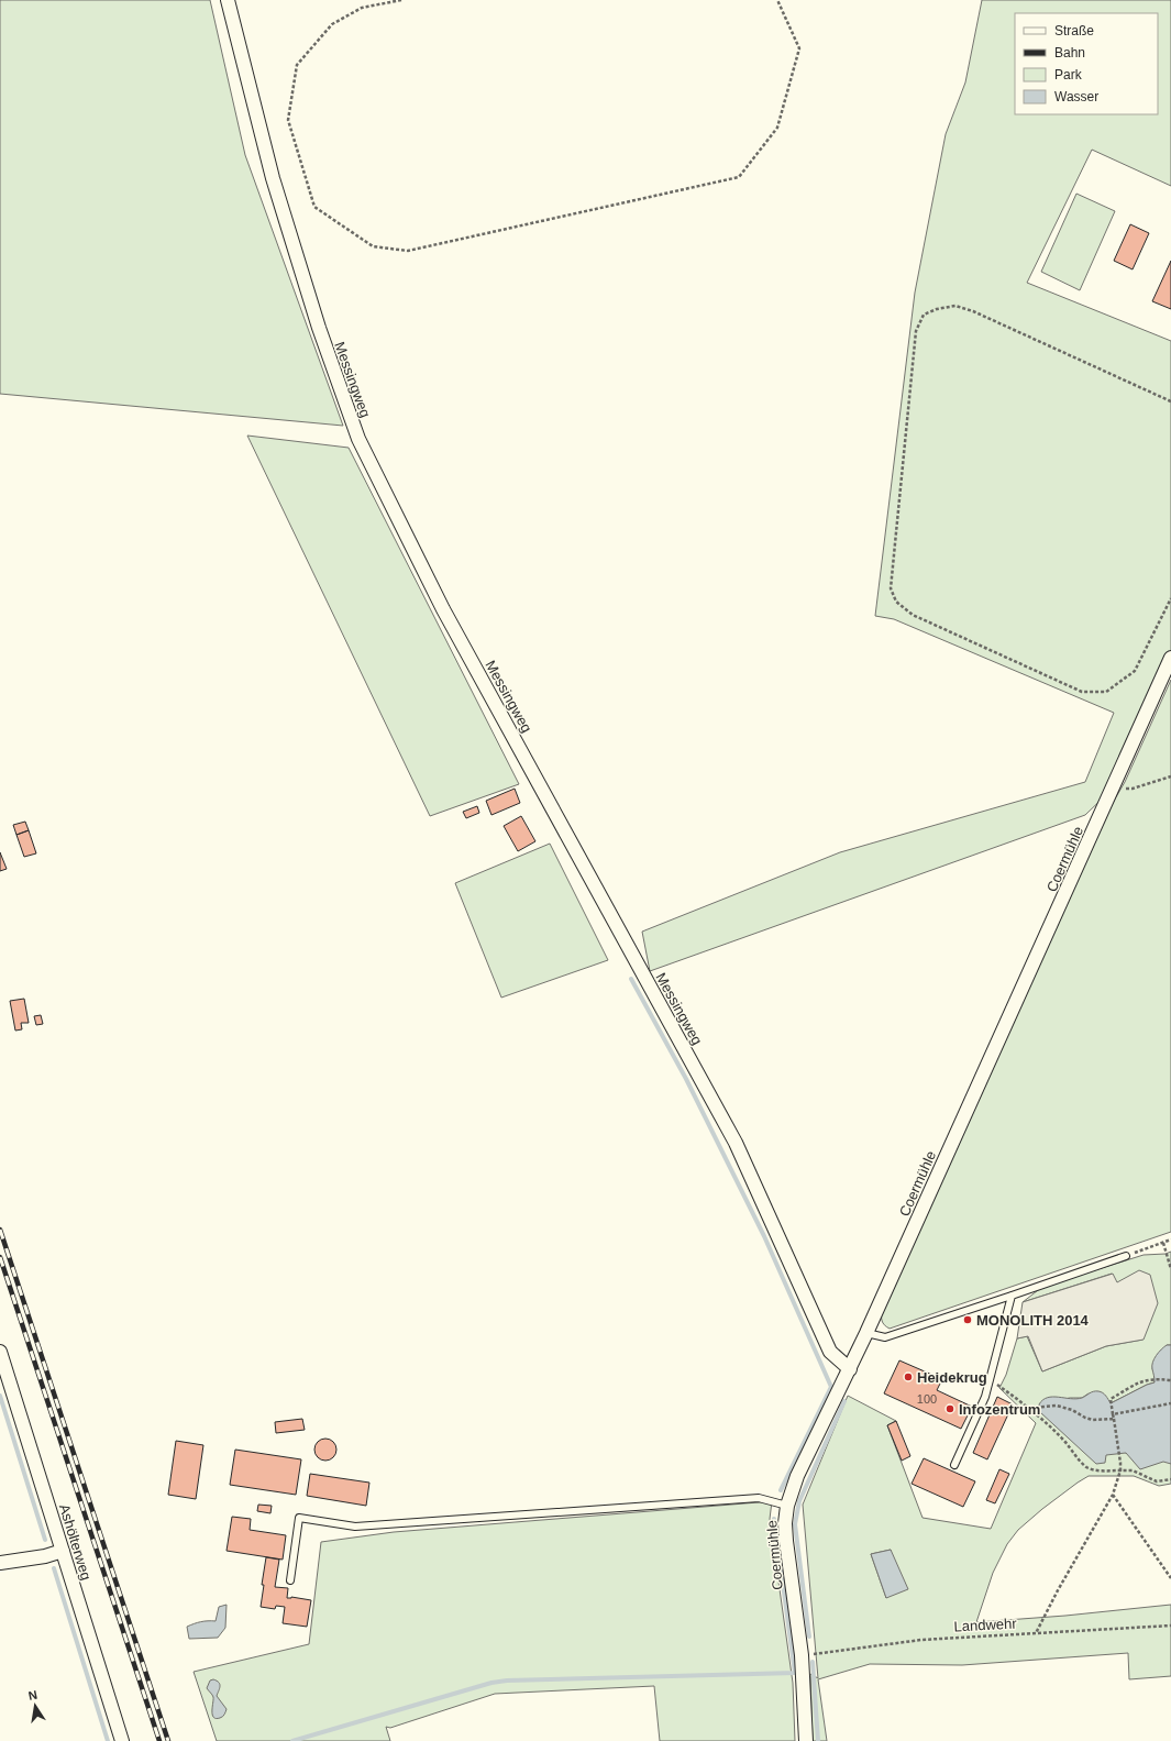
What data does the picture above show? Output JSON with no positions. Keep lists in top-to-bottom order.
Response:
{
  "streets": {
    "street": ["Messingweg", "Coermühle", "Ashölterweg"],
    "path": ["Landwehr"]
  },
  "crossings": [
    ["Messingweg", "Coermühle"],
    ["Coermühle", "Landwehr"]
  ],
  "places": ["MONOLITH 2014", "Heidekrug", "Infozentrum"],
  "house_numbers": ["100"],
  "legend": [
    "Straße",
    "Bahn",
    "Park",
    "Wasser"
  ],
  "north": "top"
}
